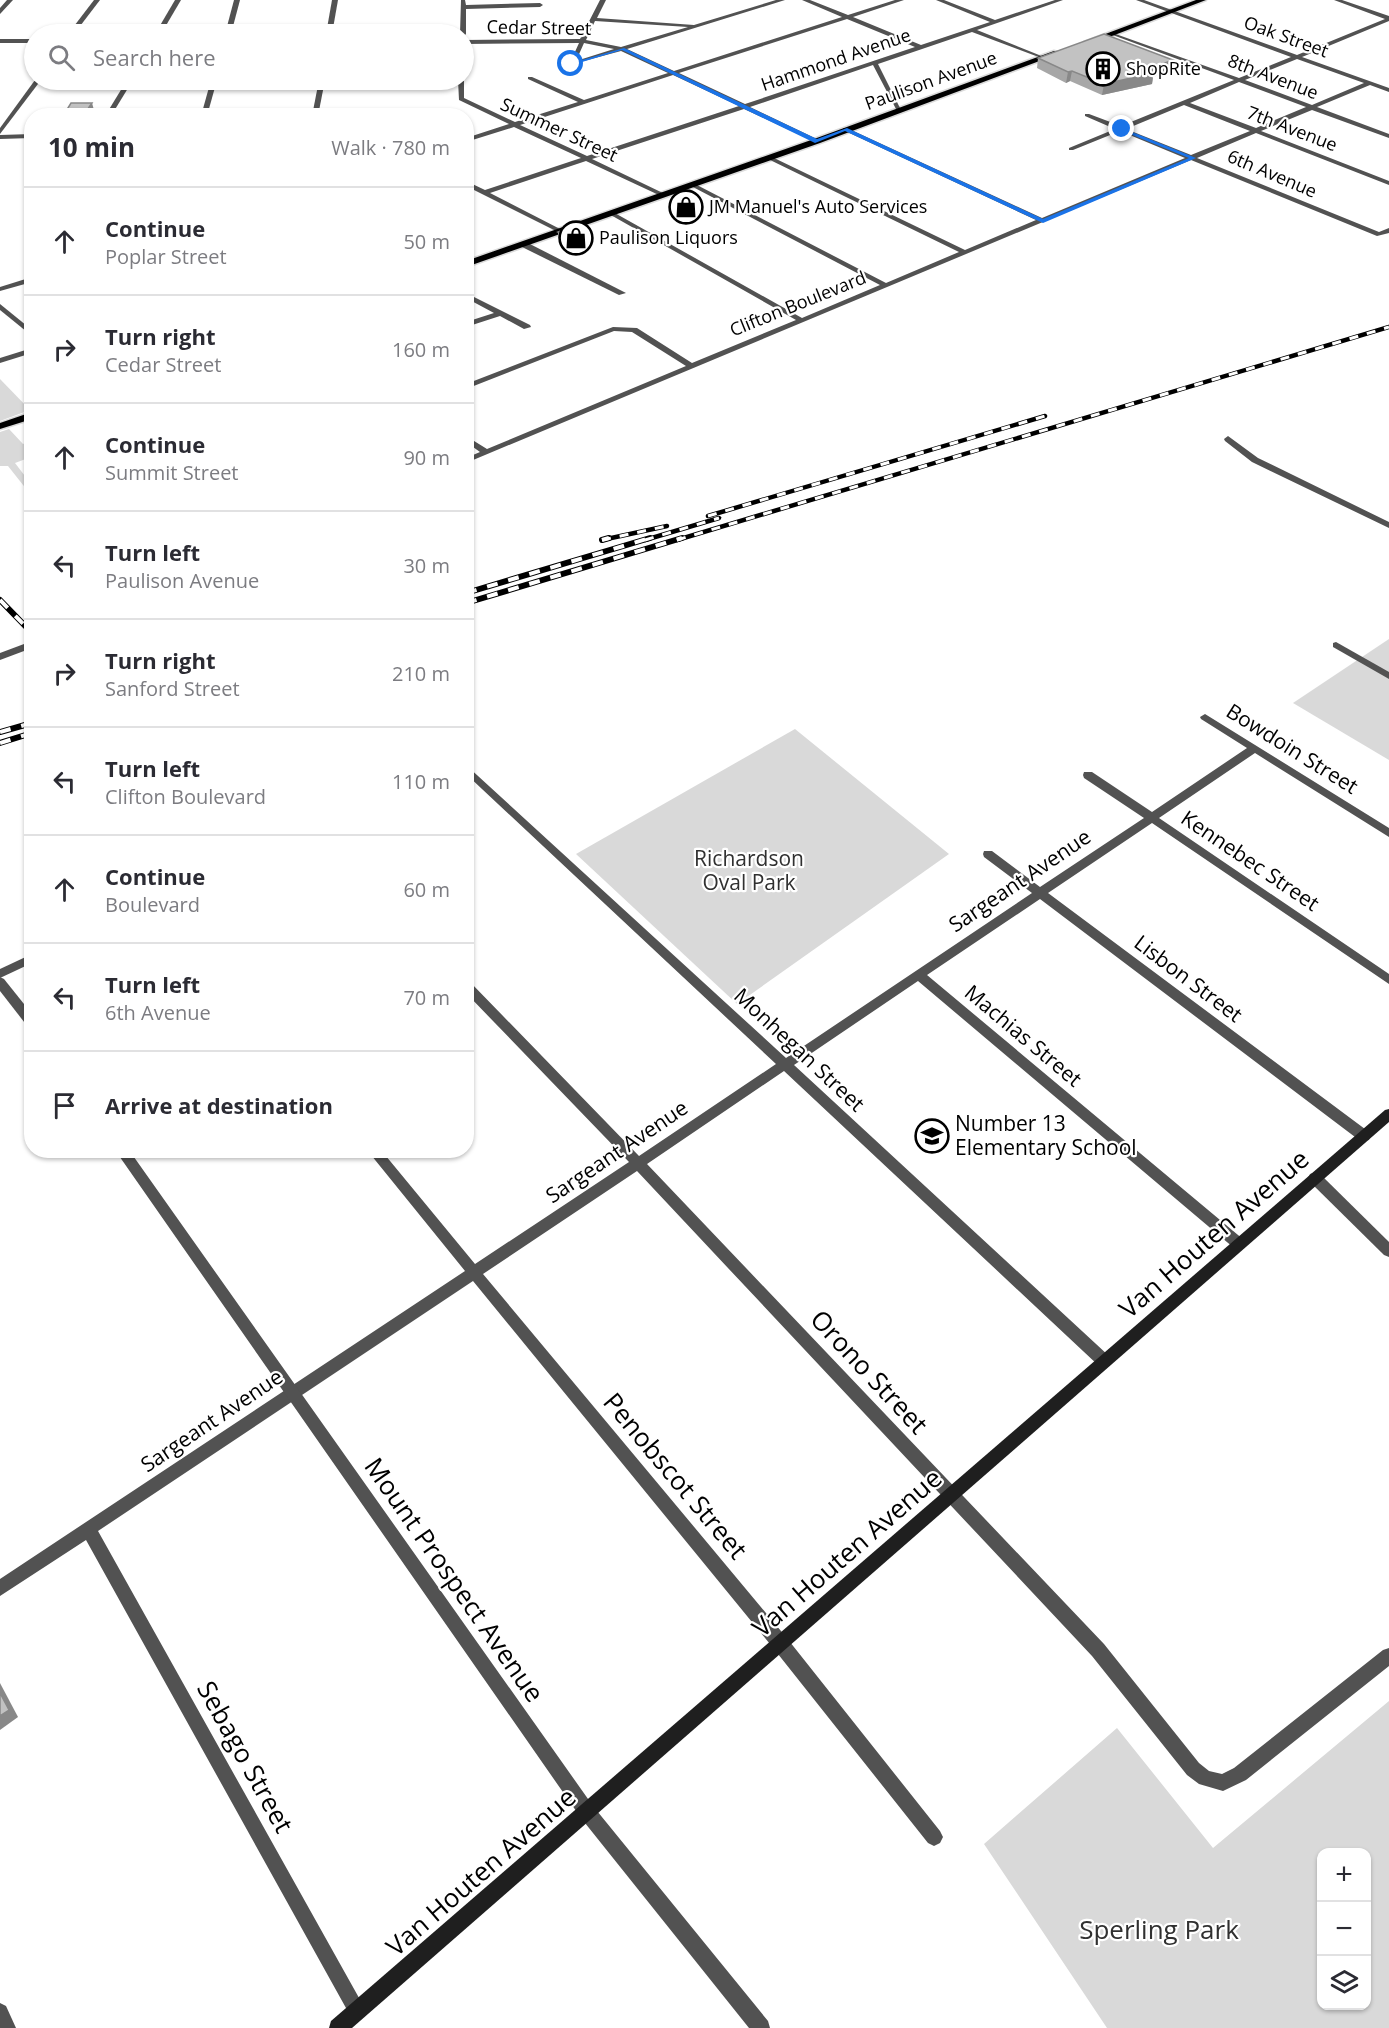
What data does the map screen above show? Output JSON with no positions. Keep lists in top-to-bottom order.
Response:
{
  "streets": {
    "main road": ["Paulison Avenue", "Van Houten Avenue"],
    "street": [
      "Cedar Street",
      "Oak Street",
      "Hammond Avenue",
      "8th Avenue",
      "7th Avenue",
      "Summer Street",
      "6th Avenue",
      "Clifton Boulevard",
      "Bowdoin Street",
      "Kennebec Street",
      "Sargeant Avenue",
      "Lisbon Street",
      "Machias Street",
      "Monhegan Street",
      "Orono Street",
      "Penobscot Street",
      "Mount Prospect Avenue",
      "Sebago Street"
    ]
  },
  "crossings": [
    ["Cedar Street", "Hammond Avenue"],
    ["Cedar Street", "Paulison Avenue"],
    ["Oak Street", "Clifton Boulevard"],
    ["Hammond Avenue", "Summer Street"],
    ["8th Avenue", "Clifton Boulevard"],
    ["Paulison Avenue", "Summer Street"],
    ["7th Avenue", "Clifton Boulevard"],
    ["6th Avenue", "Clifton Boulevard"],
    ["Bowdoin Street", "Sargeant Avenue"],
    ["Kennebec Street", "Sargeant Avenue"],
    ["Sargeant Avenue", "Lisbon Street"],
    ["Sargeant Avenue", "Machias Street"],
    ["Sargeant Avenue", "Monhegan Street"],
    ["Sargeant Avenue", "Orono Street"],
    ["Sargeant Avenue", "Penobscot Street"],
    ["Sargeant Avenue", "Mount Prospect Avenue"],
    ["Sargeant Avenue", "Sebago Street"],
    ["Lisbon Street", "Van Houten Avenue"],
    ["Machias Street", "Van Houten Avenue"],
    ["Monhegan Street", "Van Houten Avenue"],
    ["Van Houten Avenue", "Orono Street"],
    ["Van Houten Avenue", "Penobscot Street"],
    ["Van Houten Avenue", "Mount Prospect Avenue"],
    ["Van Houten Avenue", "Sebago Street"]
  ],
  "parks": ["Richardson Oval Park", "Sperling Park"],
  "places": {
    "building": ["ShopRite"],
    "shop": ["JM Manuel's Auto Services", "Paulison Liquors"],
    "school or university": ["Number 13 Elementary School"]
  },
  "page": {
    "search": "Search here",
    "heading": ["10 min", "Walk · 780 m"],
    "list": [
      ["Continue", "Poplar Street", "50 m"],
      ["Turn right", "Cedar Street", "160 m"],
      ["Continue", "Summit Street", "90 m"],
      ["Turn left", "Paulison Avenue", "30 m"],
      ["Turn right", "Sanford Street", "210 m"],
      ["Turn left", "Clifton Boulevard", "110 m"],
      ["Continue", "Boulevard", "60 m"],
      ["Turn left", "6th Avenue", "70 m"],
      "Arrive at destination"
    ],
    "map_buttons": ["+", "−"]
  }
}
